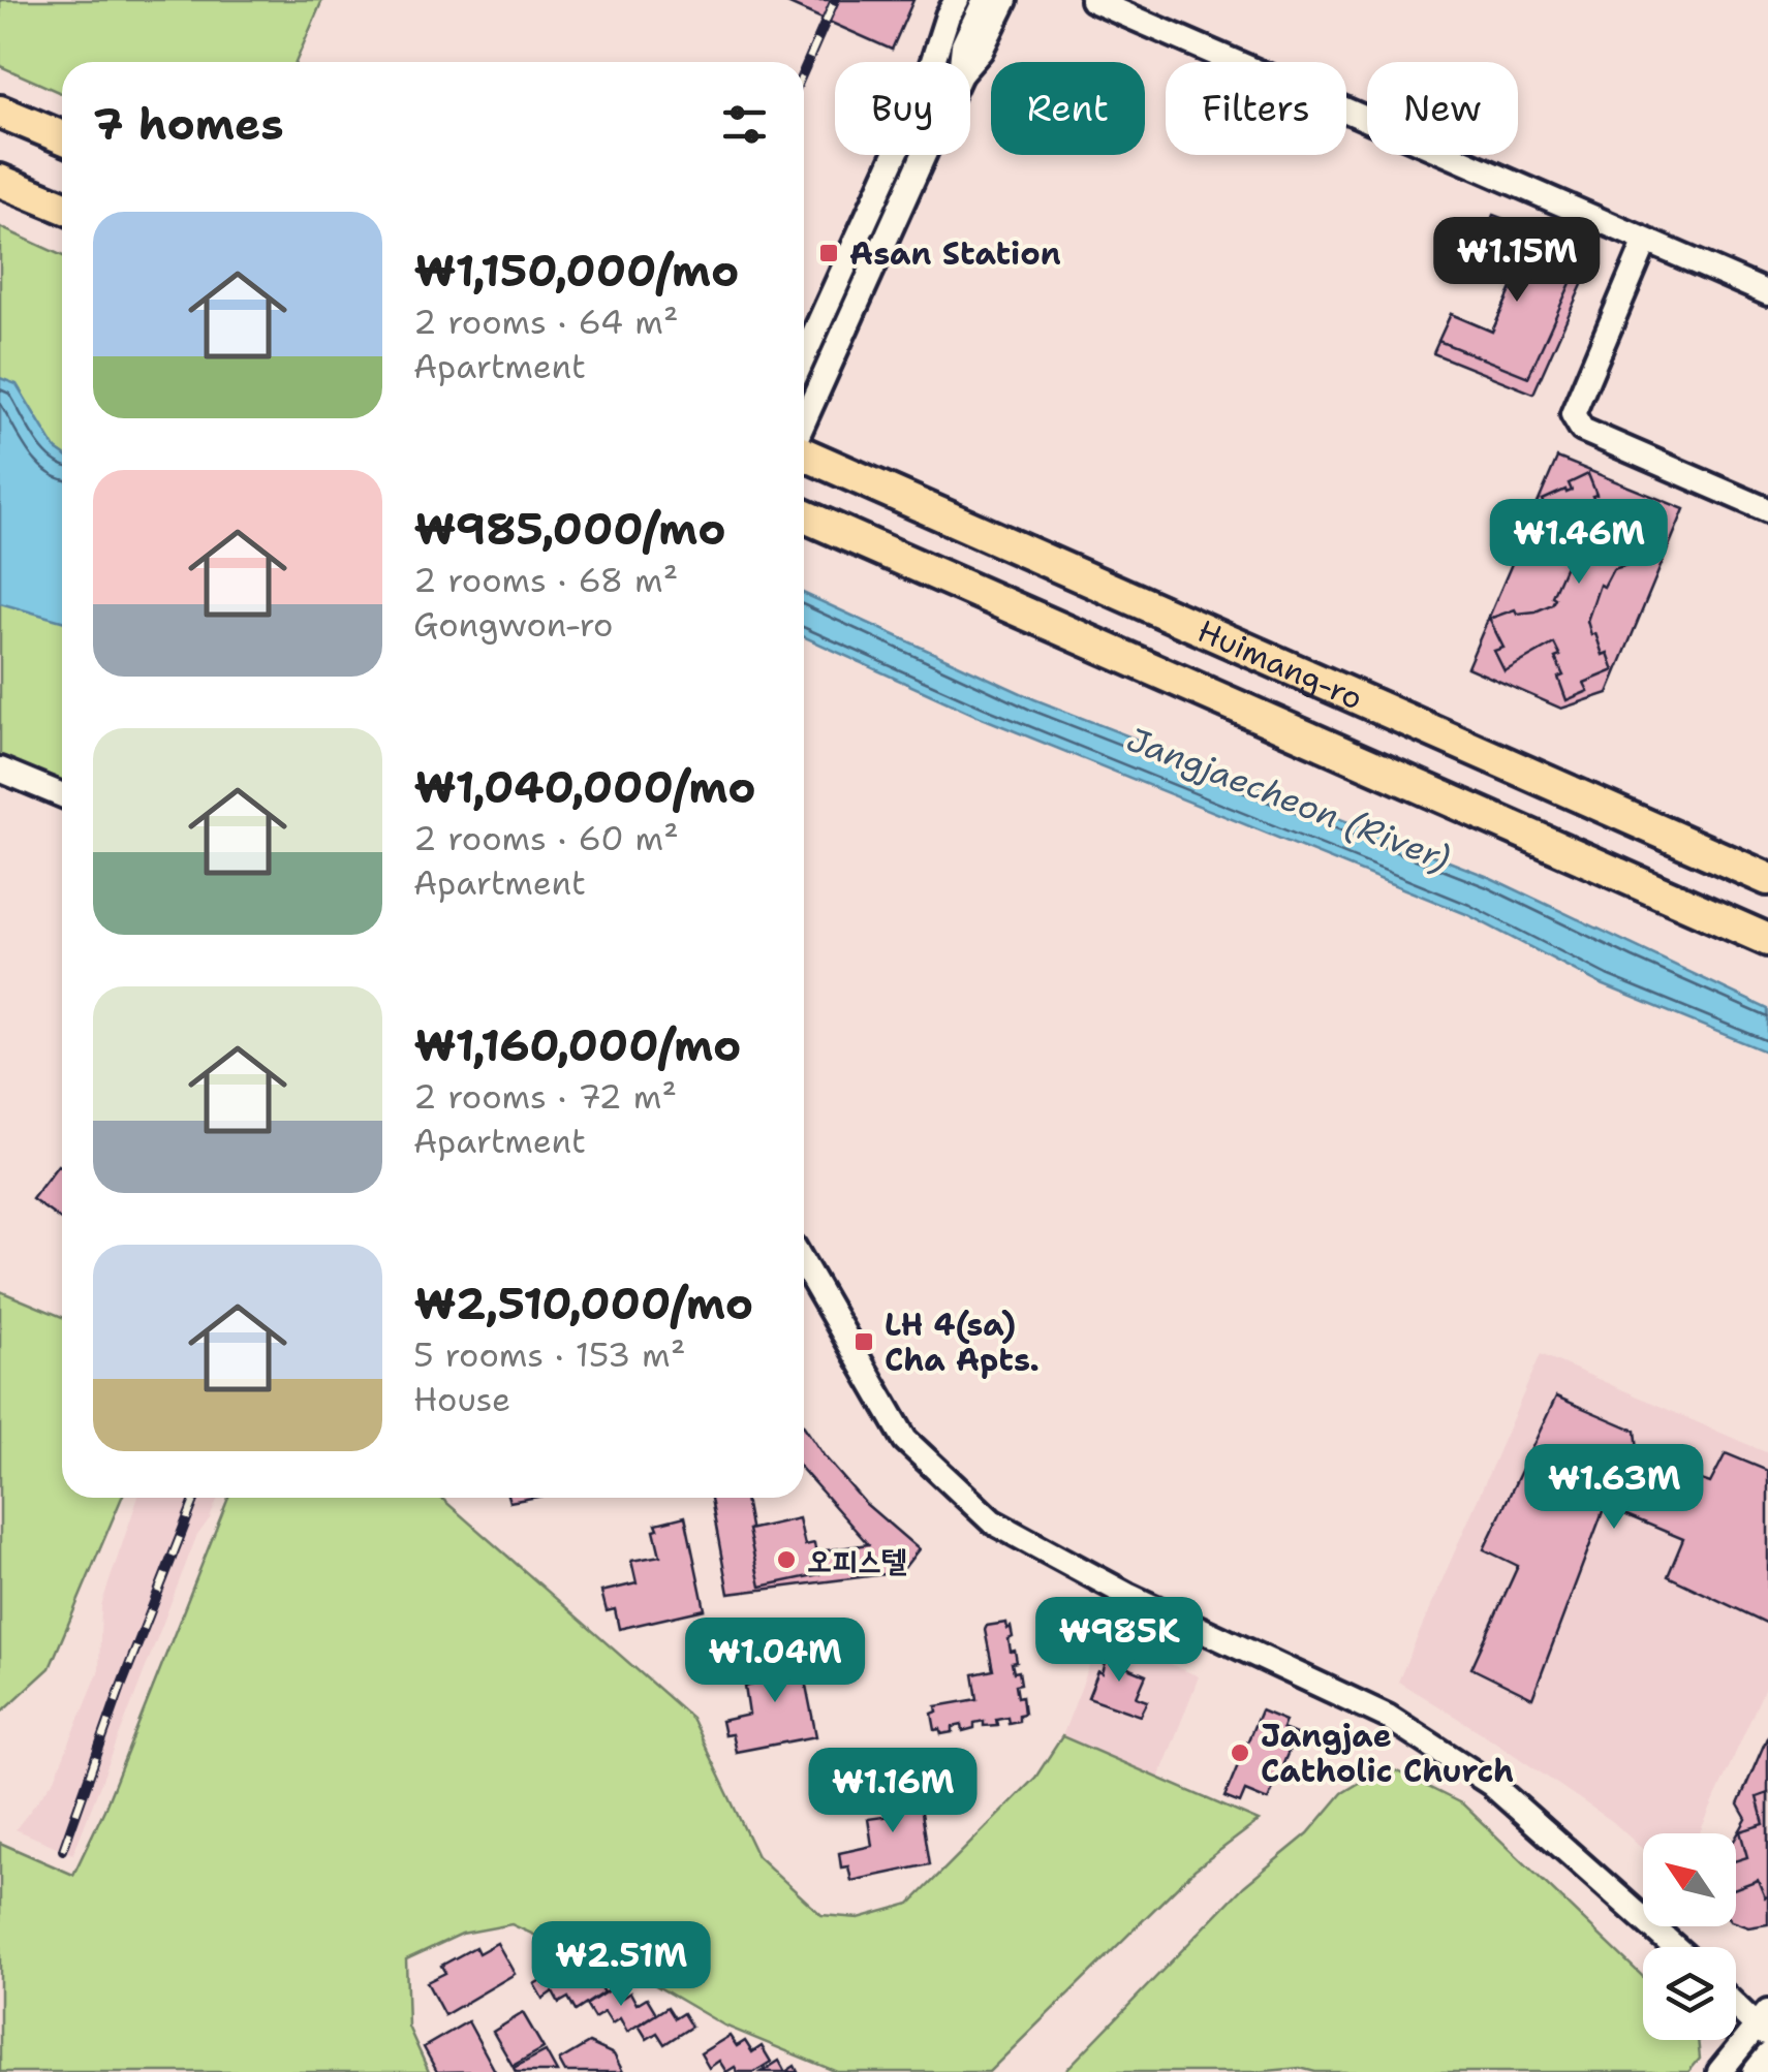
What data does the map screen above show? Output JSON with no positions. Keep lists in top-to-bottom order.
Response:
{
  "streets": {
    "main road": ["Huimang-ro"]
  },
  "water": ["Jangjaecheon (River)"],
  "places": {
    "transit": ["Asan Station", "LH 4(sa) Cha Apts."],
    "other": ["오피스텔", "Jangjae Catholic Church"]
  },
  "north": "top left",
  "page": {
    "chip": [
      "Buy",
      "Rent",
      "Filters",
      "New"
    ],
    "heading": "7 homes",
    "list": [
      {
        "name": "₩1,150,000/mo",
        "note": "2 rooms · 64 m² · Apartment"
      },
      {
        "name": "₩985,000/mo",
        "note": "2 rooms · 68 m² · Gongwon-ro"
      },
      {
        "name": "₩1,040,000/mo",
        "note": "2 rooms · 60 m² · Apartment"
      },
      {
        "name": "₩1,160,000/mo",
        "note": "2 rooms · 72 m² · Apartment"
      },
      {
        "name": "₩2,510,000/mo",
        "note": "5 rooms · 153 m² · House"
      }
    ],
    "price": [
      "₩1.15M",
      "₩1.46M",
      "₩1.63M",
      "₩985K",
      "₩1.04M",
      "₩1.16M",
      "₩2.51M"
    ]
  }
}
